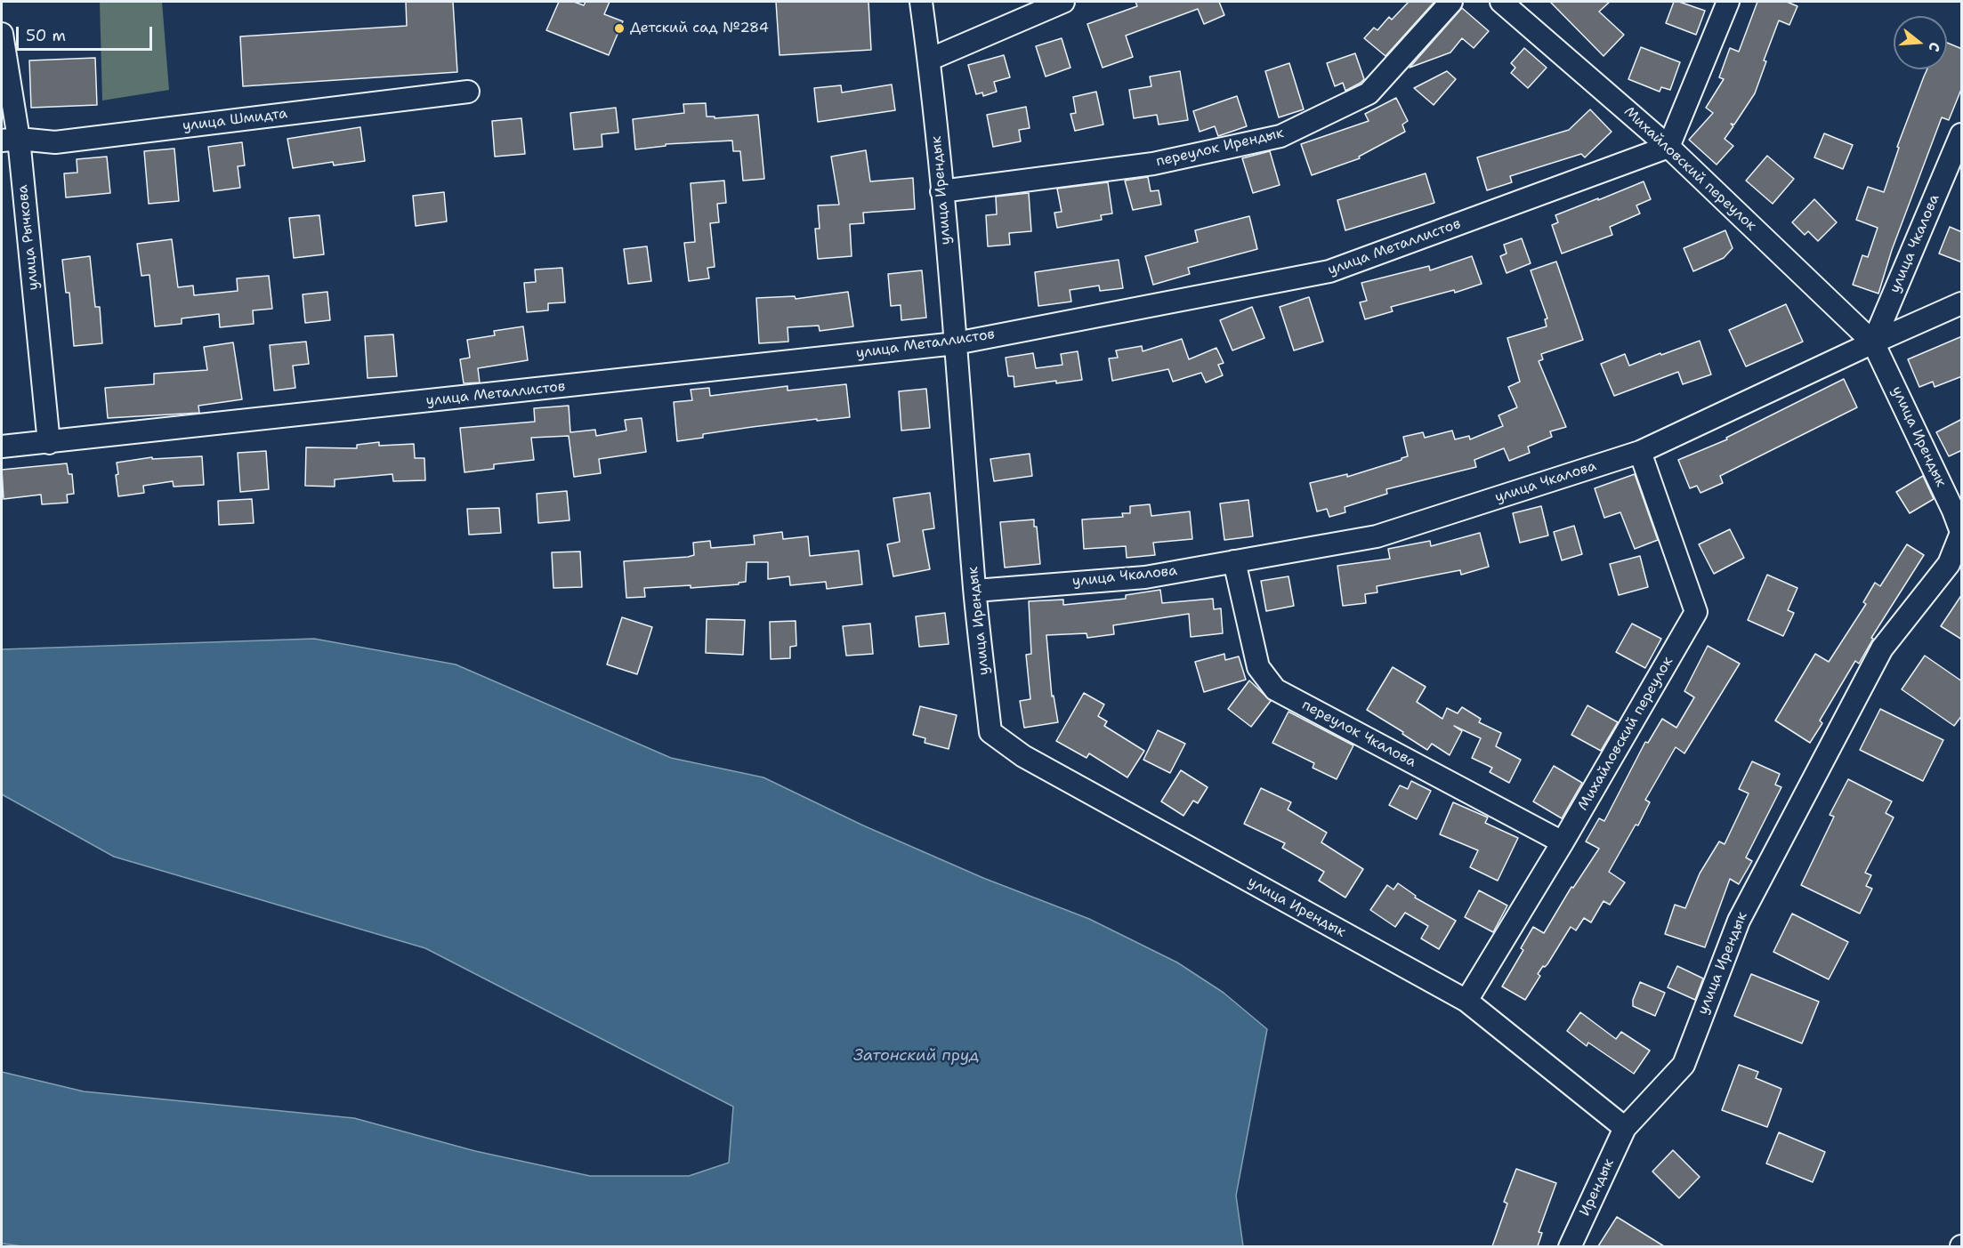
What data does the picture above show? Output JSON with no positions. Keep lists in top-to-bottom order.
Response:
{
  "streets": {
    "street": [
      "улица Шмидта",
      "переулок Ирендык",
      "Михайловский переулок",
      "улица Ирендык",
      "улица Рычкова",
      "улица Чкалова",
      "улица Металлистов",
      "переулок Чкалова",
      "Ирендык"
    ]
  },
  "crossings": [
    ["улица Шмидта", "улица Рычкова"],
    ["переулок Ирендык", "улица Ирендык"],
    ["Михайловский переулок", "улица Ирендык"],
    ["Михайловский переулок", "улица Чкалова"],
    ["Михайловский переулок", "улица Металлистов"],
    ["Михайловский переулок", "переулок Чкалова"],
    ["улица Ирендык", "улица Чкалова"],
    ["улица Ирендык", "улица Металлистов"],
    ["улица Ирендык", "Ирендык"],
    ["улица Рычкова", "улица Металлистов"],
    ["улица Чкалова", "переулок Чкалова"]
  ],
  "water": ["Затонский пруд"],
  "places": ["Детский сад №284"],
  "scale_bar": "50 m",
  "north": "right"
}
